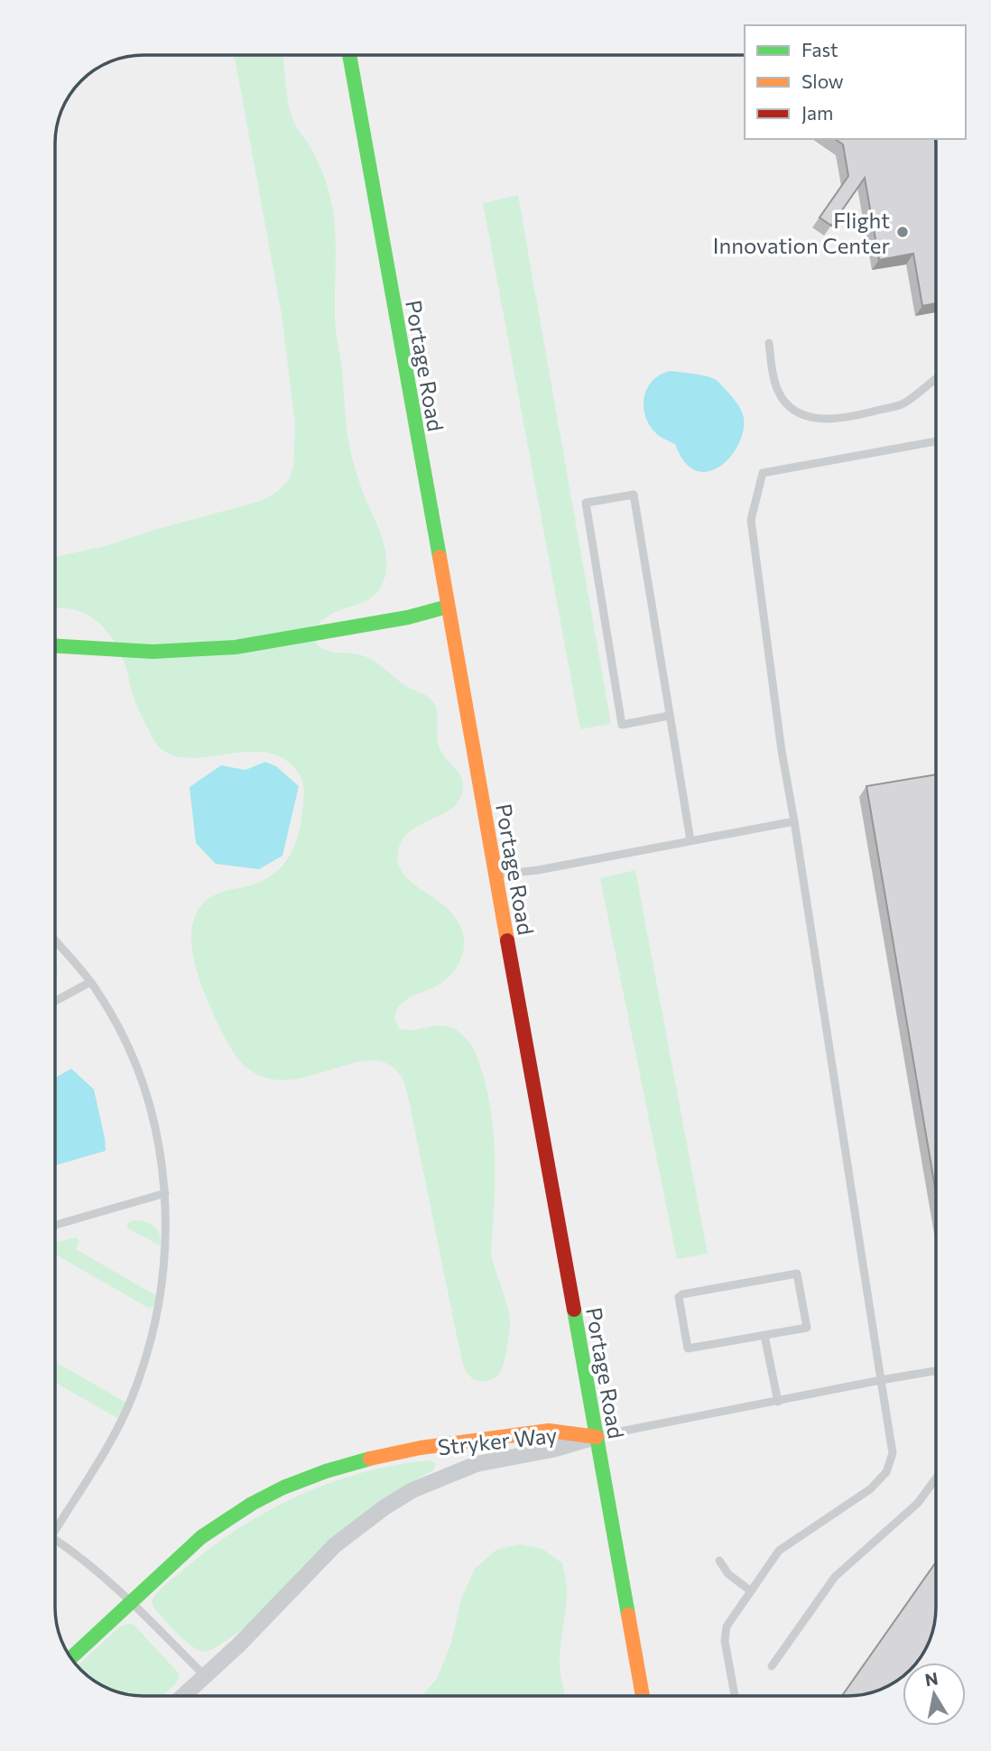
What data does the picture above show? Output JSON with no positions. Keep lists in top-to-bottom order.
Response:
{
  "streets": {
    "main road": ["Portage Road", "Stryker Way"]
  },
  "crossings": [
    ["Portage Road", "Stryker Way"]
  ],
  "places": ["Flight Innovation Center"],
  "legend": ["Fast", "Slow", "Jam"],
  "north": "top"
}
